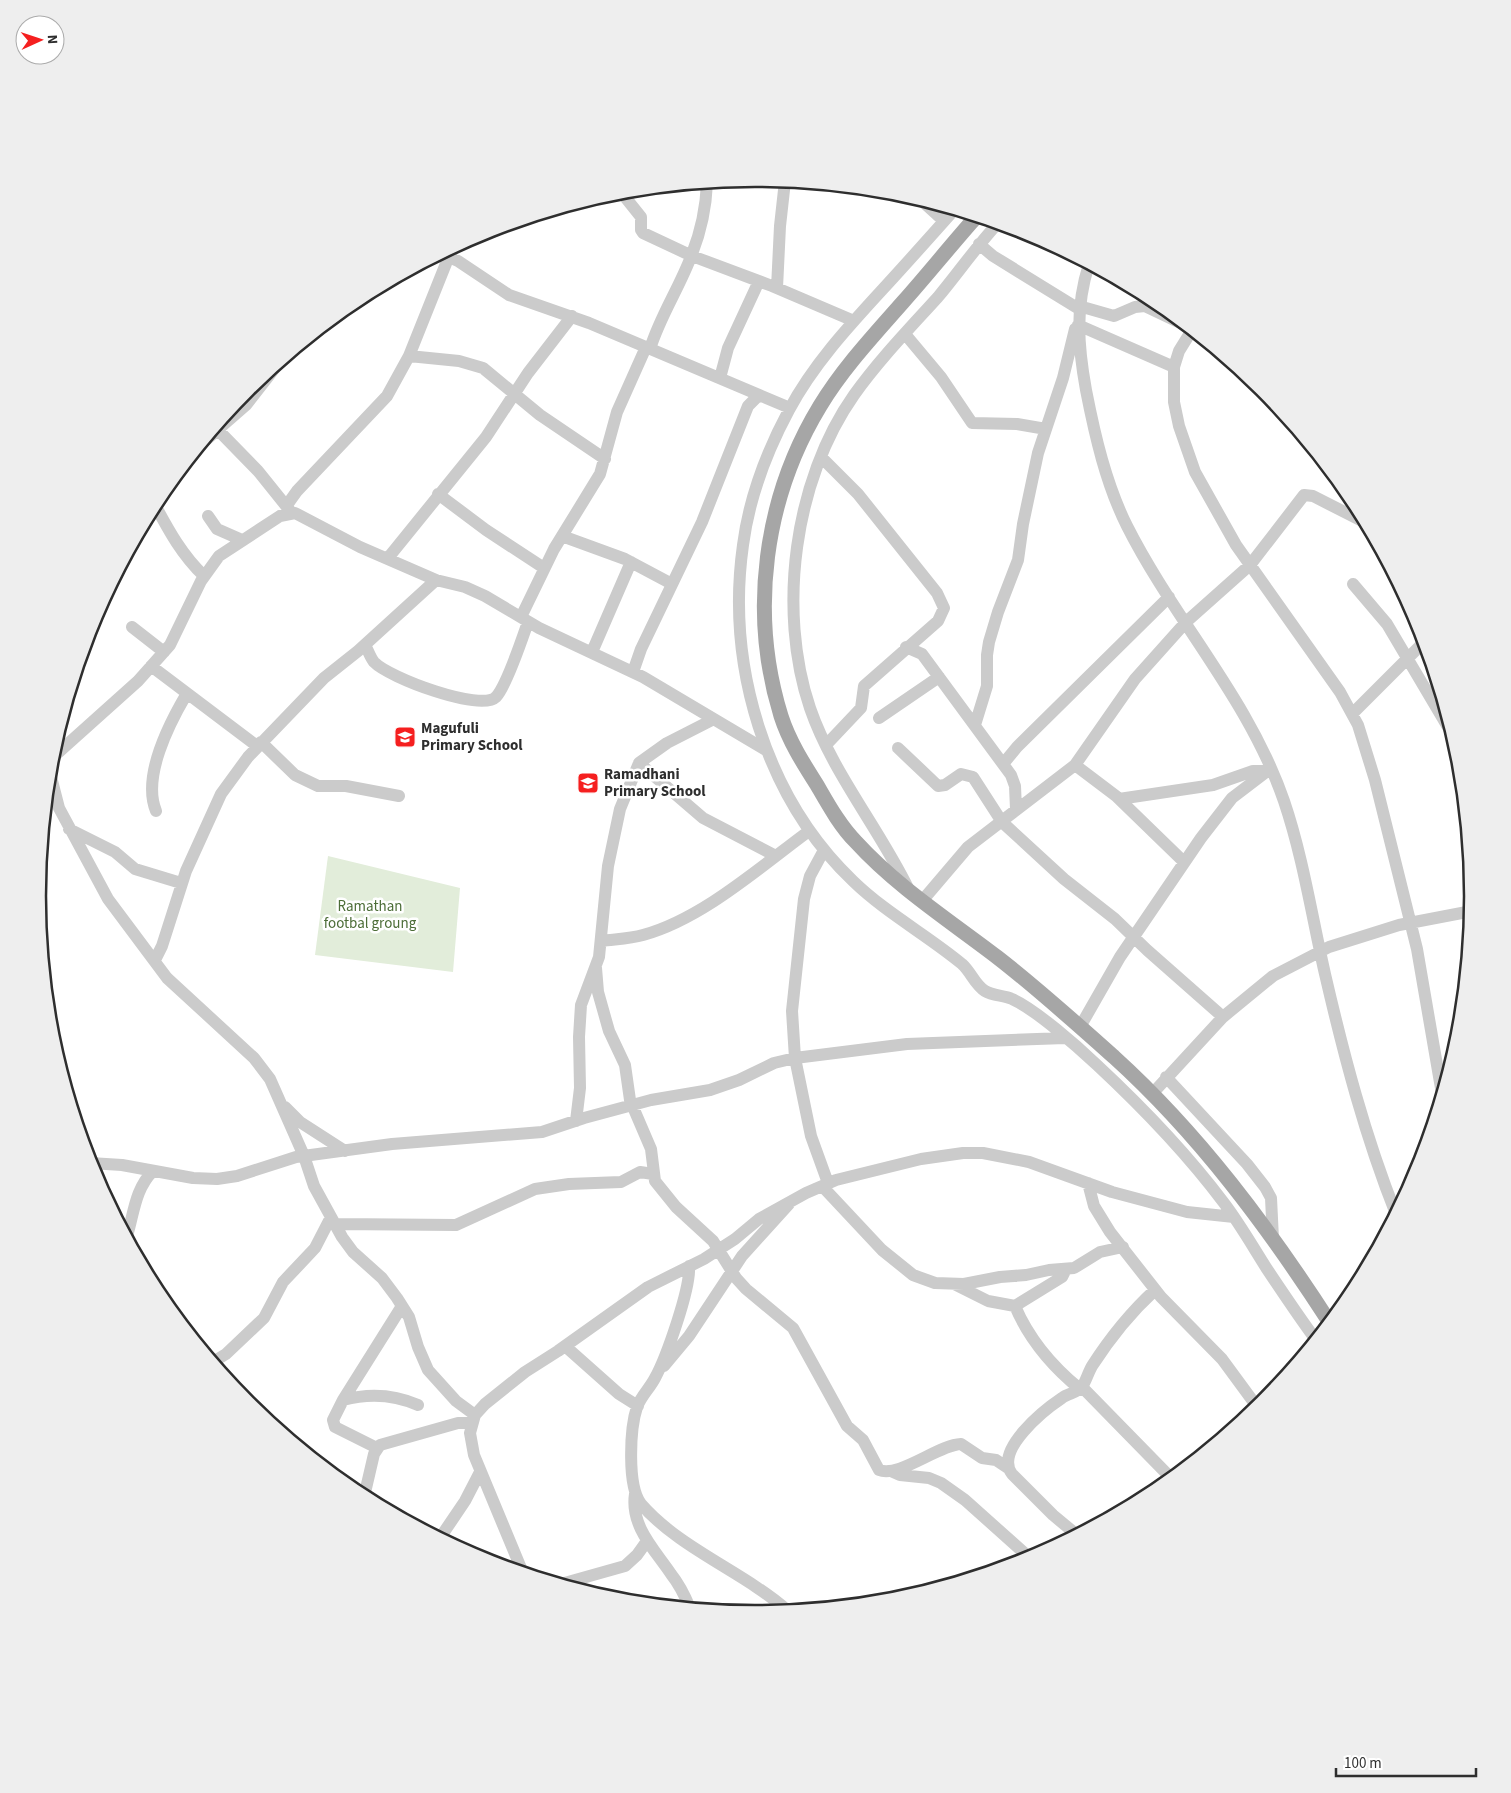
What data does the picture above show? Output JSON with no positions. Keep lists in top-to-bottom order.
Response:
{
  "parks": ["Ramathan footbal groung"],
  "places": {
    "school or university": ["Magufuli Primary School", "Ramadhani Primary School"]
  },
  "scale_bar": "100 m",
  "north": "right"
}
